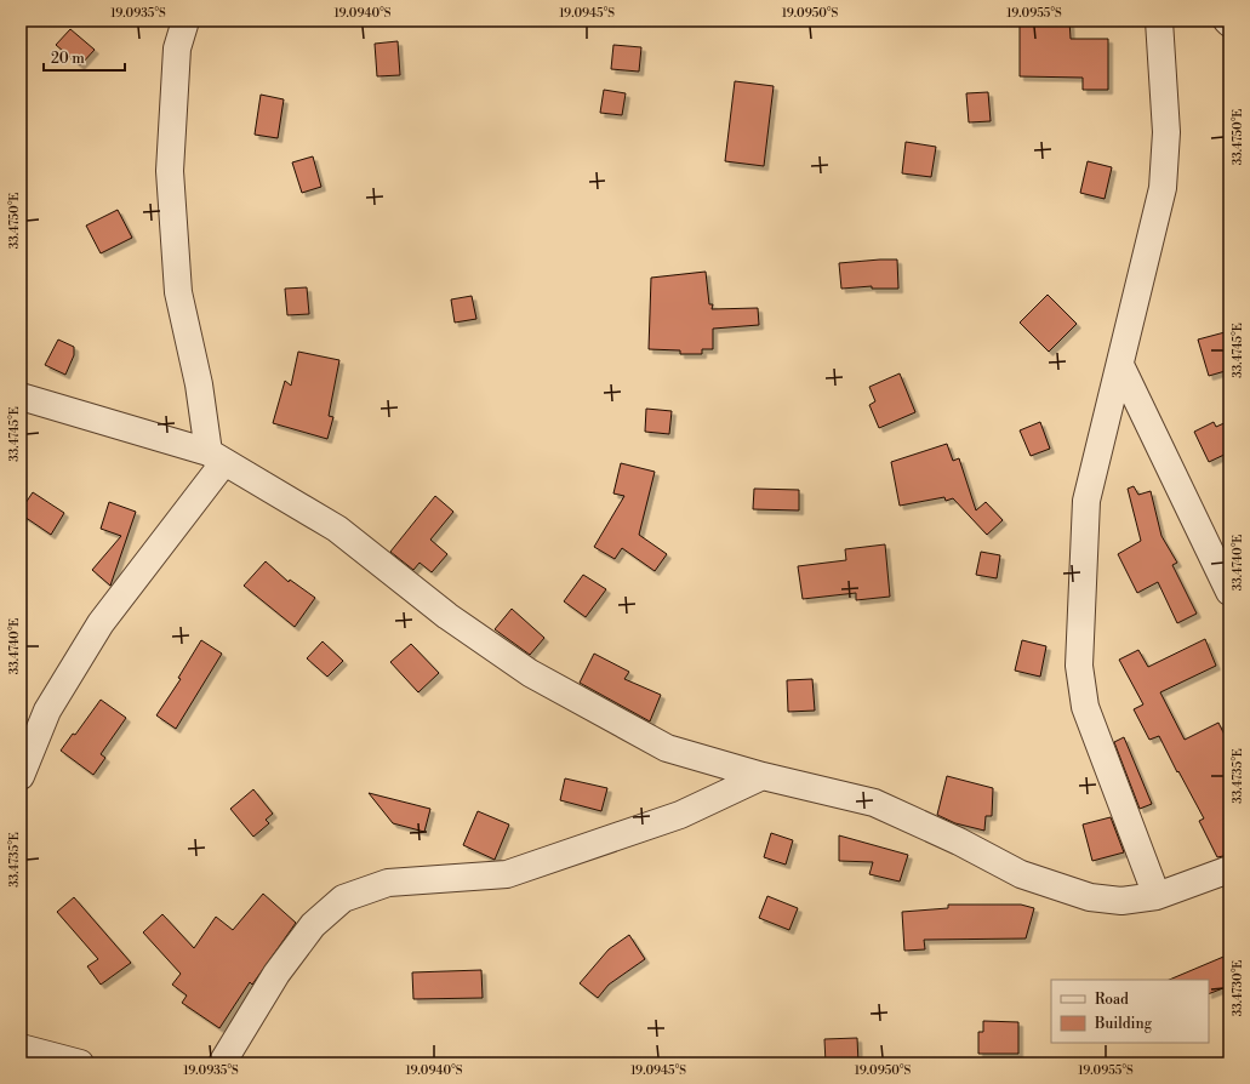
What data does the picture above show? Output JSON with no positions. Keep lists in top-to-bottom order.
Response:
{
  "legend": ["Road", "Building"],
  "scale_bar": "20 m",
  "coordinates": [
    "19.0935°S",
    "19.0940°S",
    "19.0945°S",
    "19.0950°S",
    "19.0955°S",
    "33.4750°E",
    "33.4745°E",
    "33.4740°E",
    "33.4735°E",
    "33.4730°E"
  ]
}
